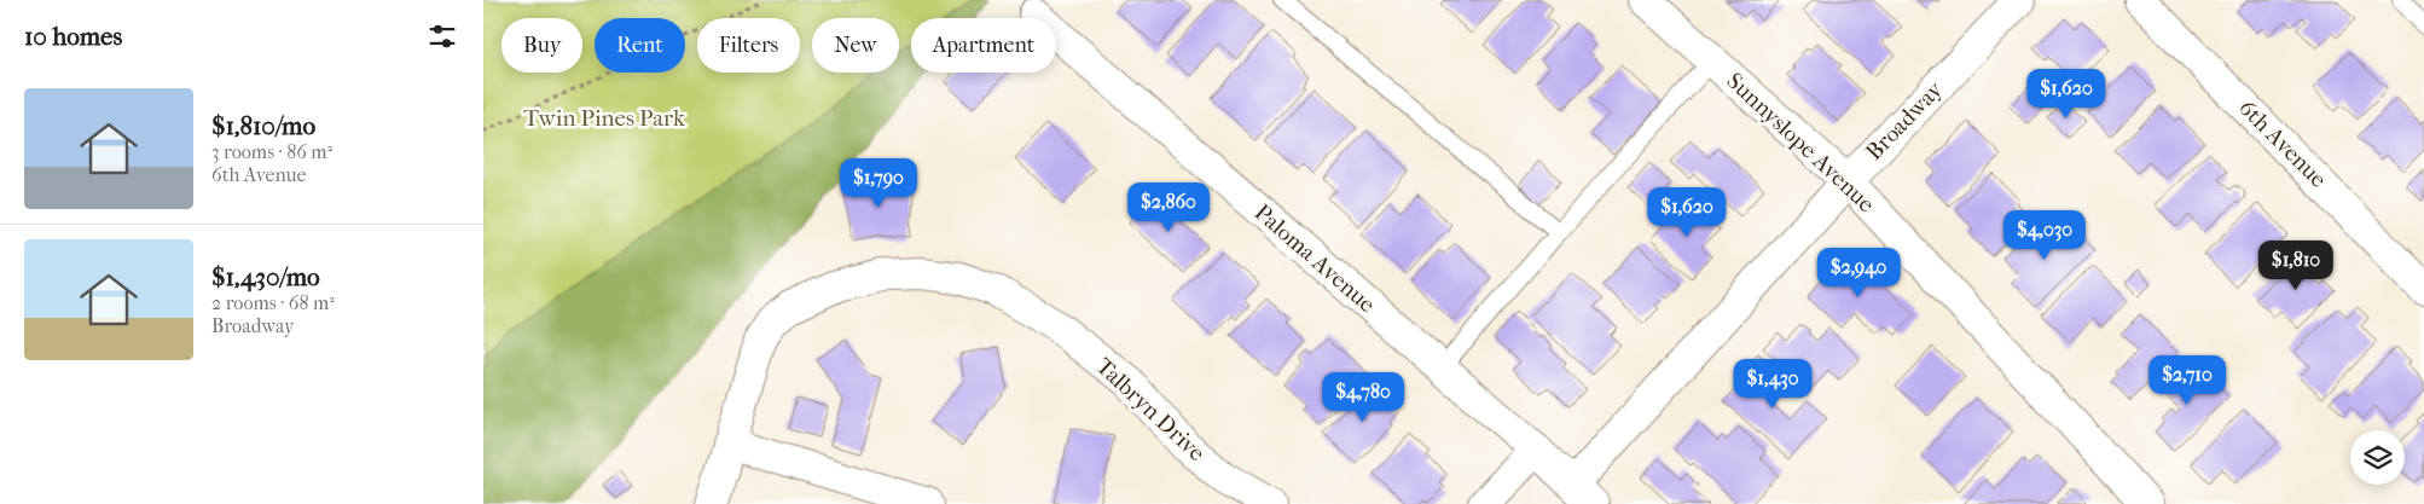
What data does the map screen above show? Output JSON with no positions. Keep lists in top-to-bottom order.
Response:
{
  "streets": {
    "street": [
      "Broadway",
      "Sunnyslope Avenue",
      "6th Avenue",
      "Paloma Avenue",
      "Talbryn Drive"
    ]
  },
  "crossings": [
    ["Broadway", "Sunnyslope Avenue"],
    ["Broadway", "Paloma Avenue"]
  ],
  "parks": ["Twin Pines Park"],
  "page": {
    "heading": "10 homes",
    "chip": [
      "Buy",
      "Rent",
      "Filters",
      "New",
      "Apartment"
    ],
    "price": [
      "$1,620",
      "$1,790",
      "$2,860",
      "$1,620",
      "$4,030",
      "$1,810",
      "$2,940",
      "$2,710",
      "$1,430",
      "$4,780"
    ],
    "list": [
      {
        "name": "$1,810/mo",
        "note": "3 rooms · 86 m² · 6th Avenue"
      },
      {
        "name": "$1,430/mo",
        "note": "2 rooms · 68 m² · Broadway"
      }
    ]
  }
}
